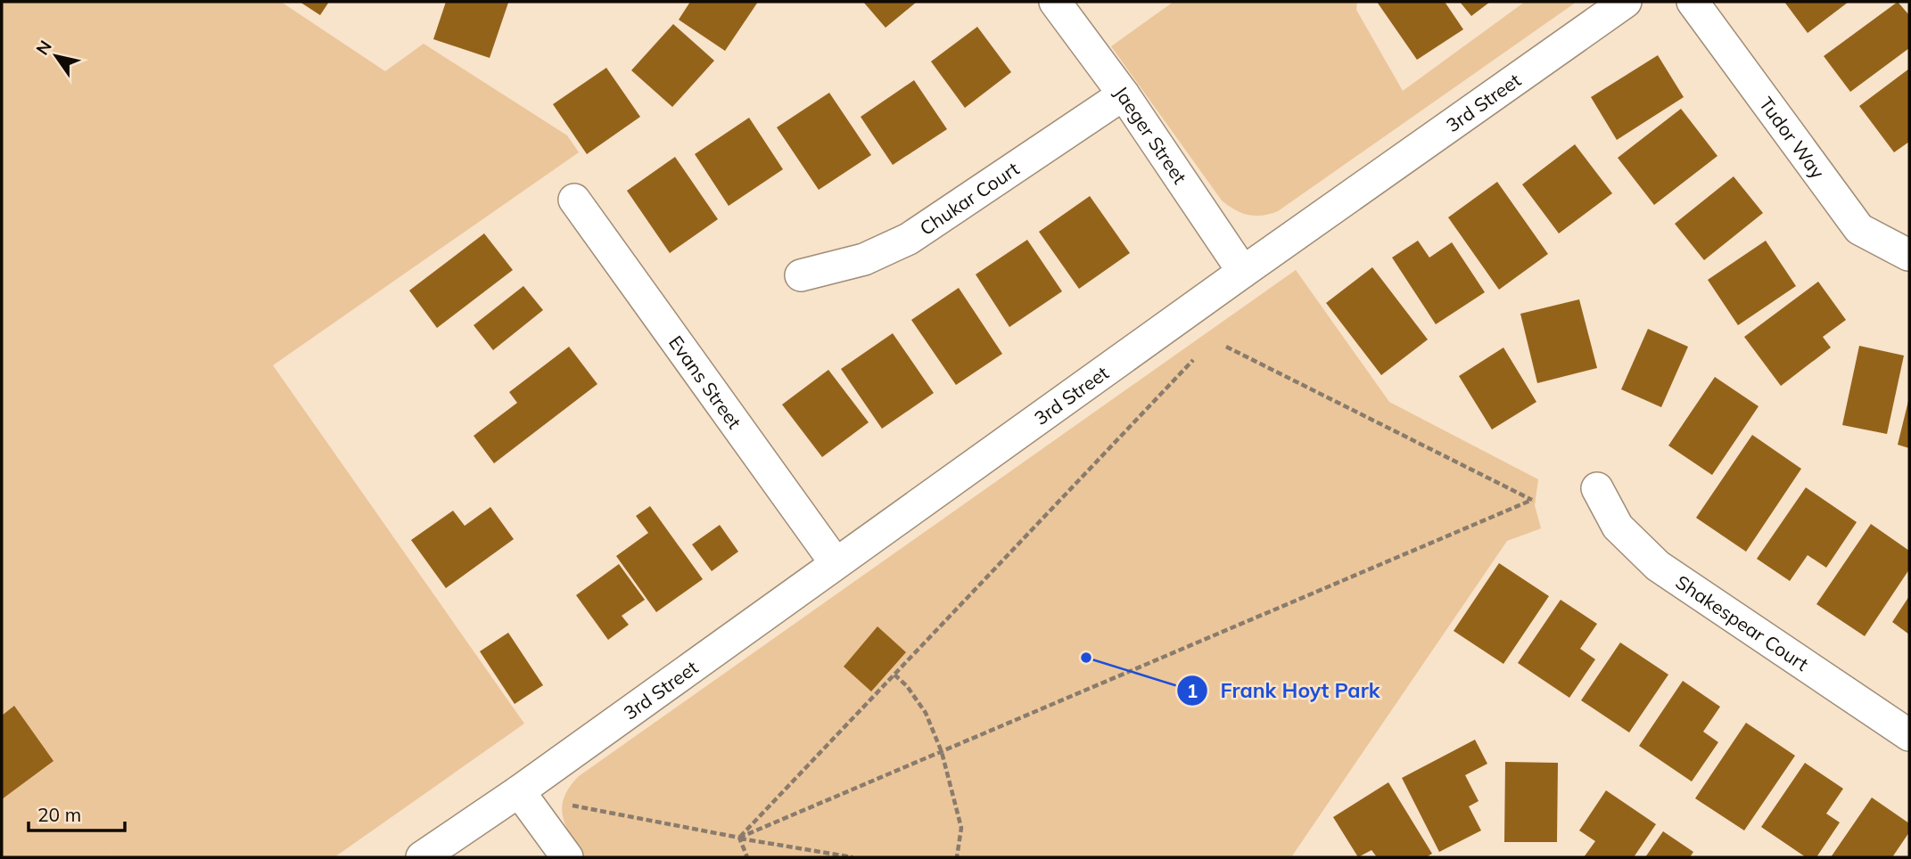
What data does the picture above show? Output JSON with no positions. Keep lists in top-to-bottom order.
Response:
{
  "streets": {
    "street": [
      "3rd Street",
      "Jaeger Street",
      "Tudor Way",
      "Chukar Court",
      "Evans Street",
      "Shakespear Court"
    ]
  },
  "crossings": [
    ["3rd Street", "Jaeger Street"],
    ["3rd Street", "Evans Street"],
    ["Jaeger Street", "Chukar Court"]
  ],
  "places": ["Frank Hoyt Park"],
  "scale_bar": "20 m",
  "north": "top left"
}
